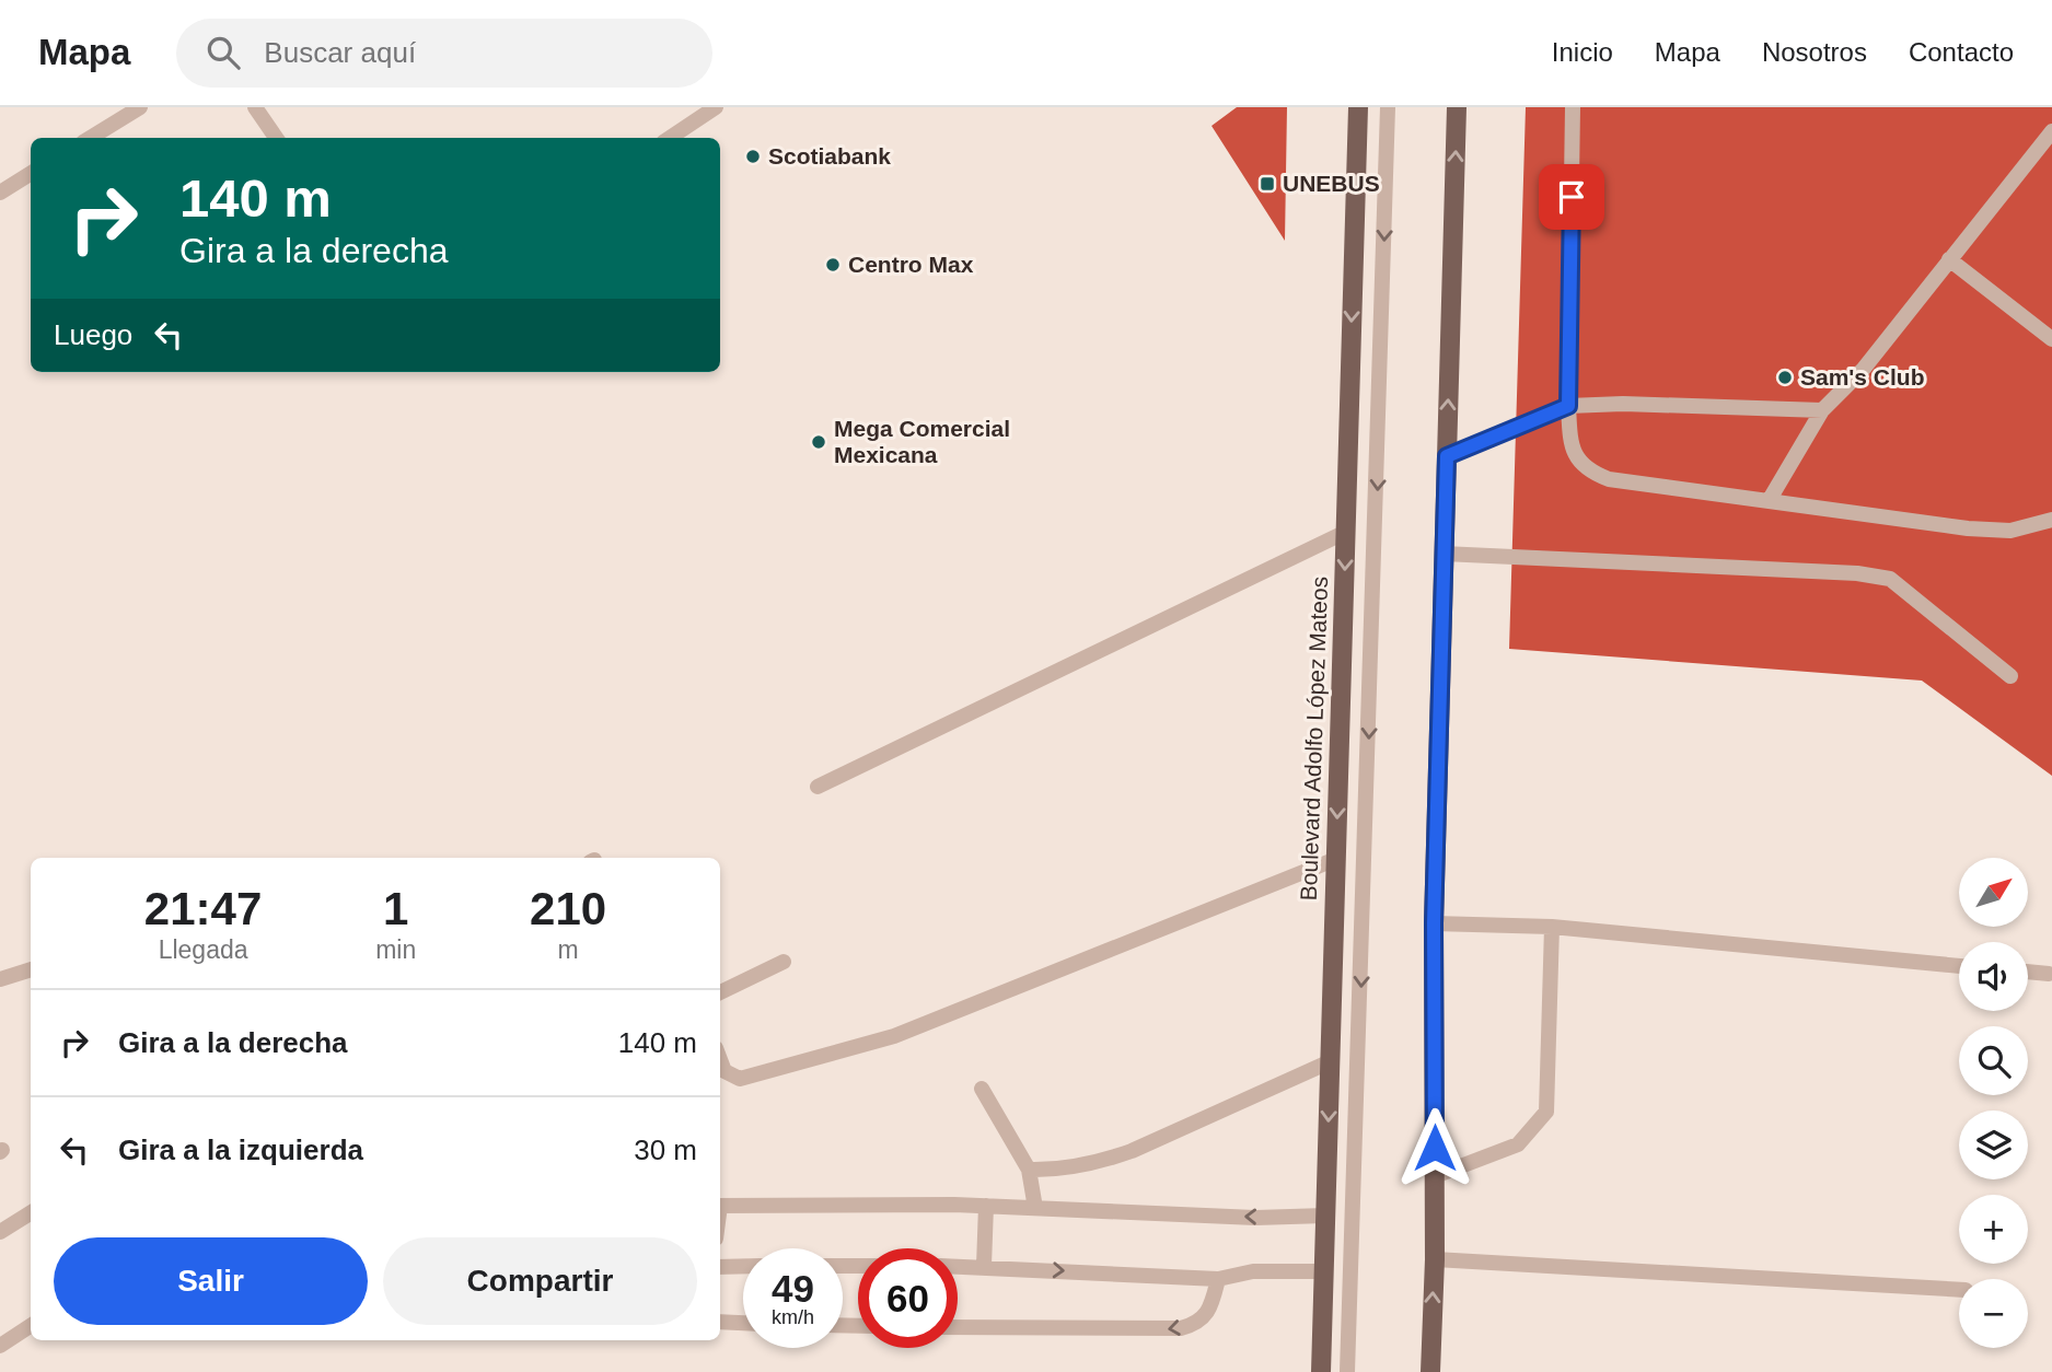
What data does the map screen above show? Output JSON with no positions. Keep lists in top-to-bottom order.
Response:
{
  "streets": {
    "main road": ["Boulevard Adolfo López Mateos"]
  },
  "places": {
    "other": [
      "Scotiabank",
      "Centro Max",
      "Sam's Club",
      "Mega Comercial Mexicana"
    ],
    "transit": ["UNEBUS"]
  },
  "north": "top right",
  "page": {
    "header": "Mapa",
    "search": "Buscar aquí",
    "nav": [
      "Inicio",
      "Mapa",
      "Nosotros",
      "Contacto"
    ],
    "turn": ["140 m", "Gira a la derecha"],
    "then": "Luego",
    "map_buttons": ["+", "−"],
    "eta": [
      "21:47",
      "Llegada",
      "1",
      "min",
      "210",
      "m"
    ],
    "list": [
      {
        "name": "Gira a la derecha",
        "value": "140 m"
      },
      {
        "name": "Gira a la izquierda",
        "value": "30 m"
      }
    ],
    "buttons": ["Salir", "Compartir"],
    "speed": "49 km/h",
    "limit": "60"
  }
}
